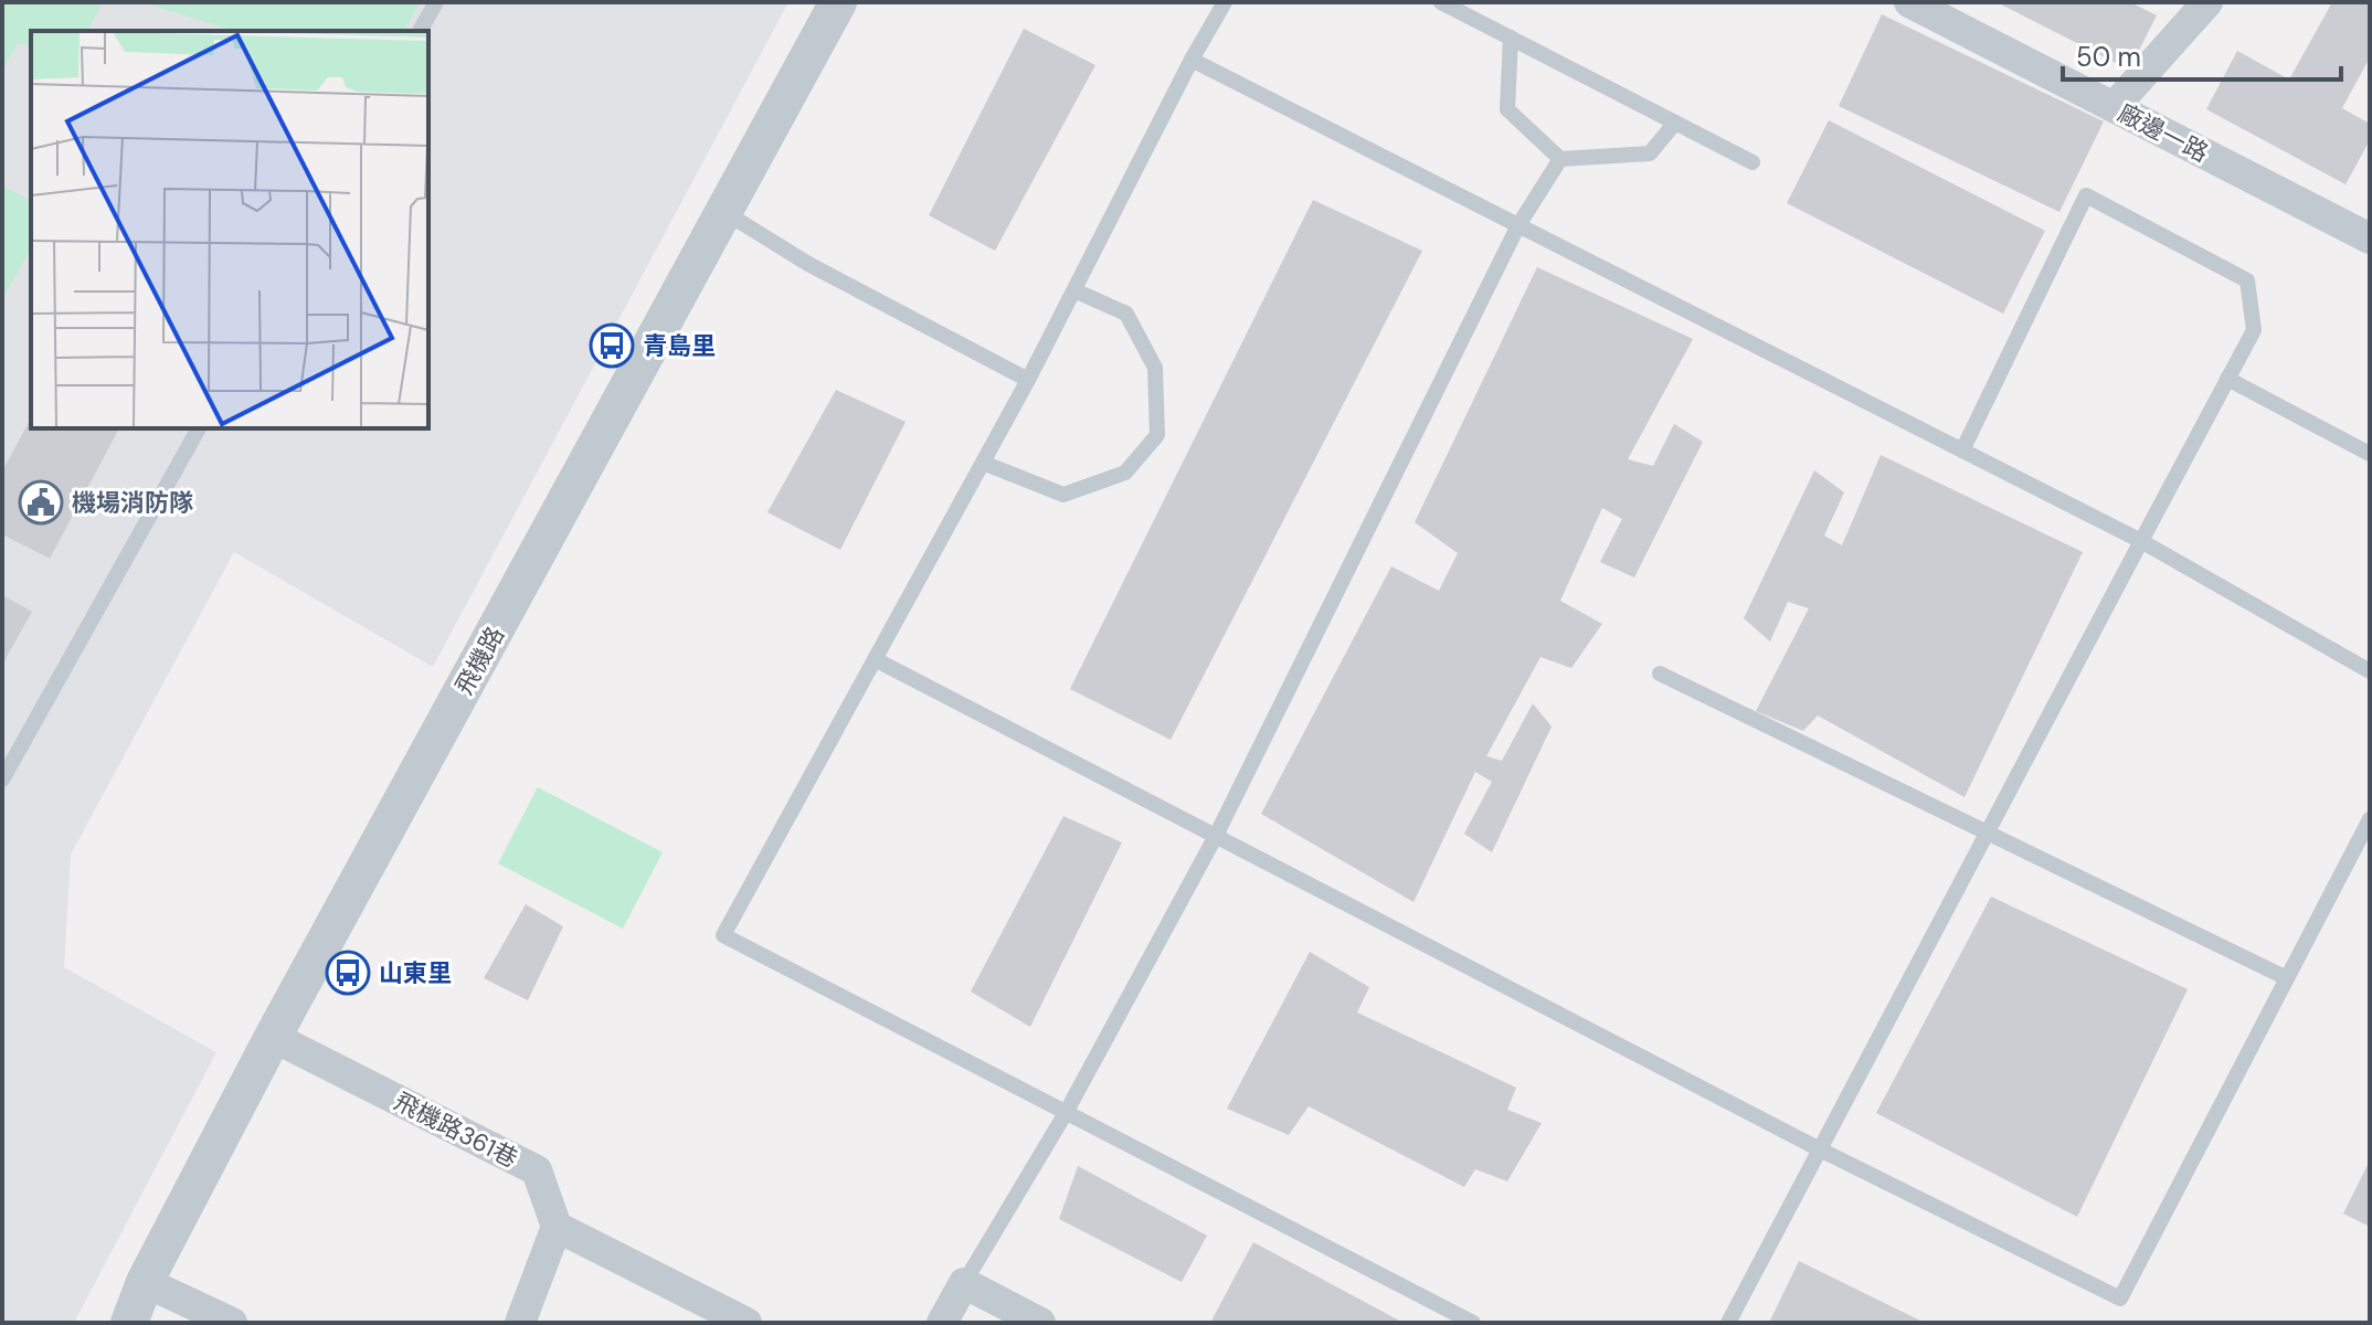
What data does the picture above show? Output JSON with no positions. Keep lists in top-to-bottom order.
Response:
{
  "streets": {
    "street": ["廠邊一路", "飛機路", "飛機路361巷"]
  },
  "crossings": [
    ["飛機路", "飛機路361巷"]
  ],
  "places": {
    "bus stop": ["青島里", "山東里"],
    "public building": ["機場消防隊"]
  },
  "scale_bar": "50 m"
}
